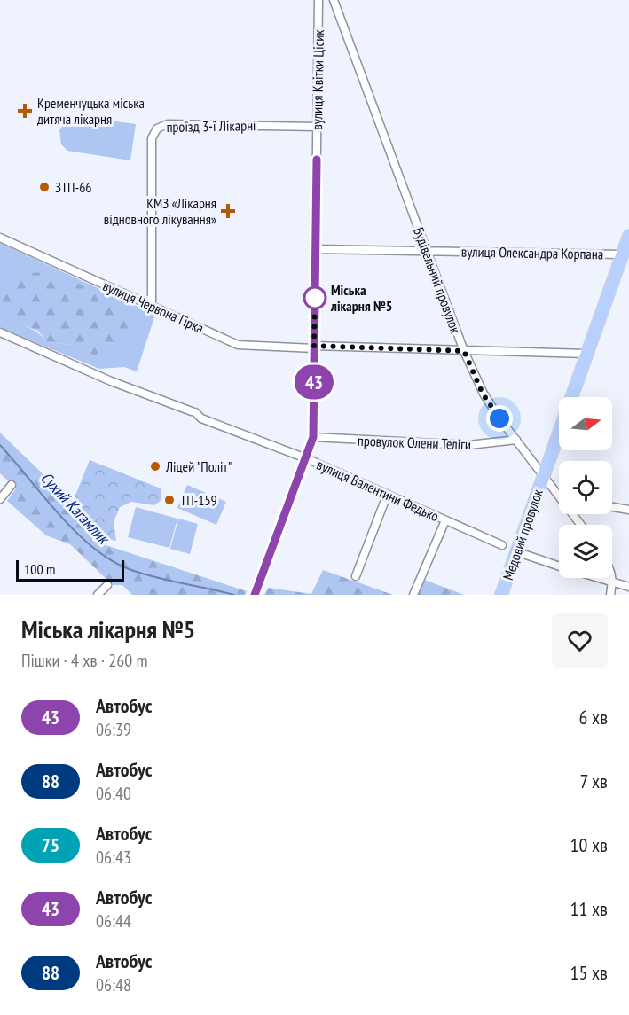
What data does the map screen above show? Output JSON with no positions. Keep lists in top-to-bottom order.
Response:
{
  "streets": {
    "main road": ["Медовий провулок"],
    "street": [
      "вулиця Квітки Цісик",
      "проїзд 3-ї Лікарні",
      "вулиця Олександра Корпана",
      "Будівельний провулок",
      "вулиця Червона Гірка",
      "провулок Олени Теліги",
      "вулиця Валентини Федько"
    ]
  },
  "crossings": [
    ["вулиця Квітки Цісик", "проїзд 3-ї Лікарні"],
    ["вулиця Квітки Цісик", "вулиця Олександра Корпана"],
    ["вулиця Квітки Цісик", "вулиця Червона Гірка"],
    ["вулиця Квітки Цісик", "провулок Олени Теліги"],
    ["вулиця Квітки Цісик", "вулиця Валентини Федько"],
    ["проїзд 3-ї Лікарні", "вулиця Червона Гірка"],
    ["вулиця Олександра Корпана", "Будівельний провулок"],
    ["вулиця Олександра Корпана", "Медовий провулок"],
    ["Будівельний провулок", "вулиця Червона Гірка"],
    ["Будівельний провулок", "провулок Олени Теліги"],
    ["Будівельний провулок", "Медовий провулок"],
    ["вулиця Червона Гірка", "Медовий провулок"]
  ],
  "water": ["Сухий Кагамлик"],
  "places": {
    "health": ["Кременчуцька міська дитяча лікарня", "КМЗ «Лікарня відновного лікування»"],
    "other": [
      "ЗТП-66",
      "Міська лікарня №5",
      "Ліцей \"Політ\"",
      "ТП-159"
    ]
  },
  "lines": ["bus line 43"],
  "scale_bar": "100 m",
  "north": "right",
  "page": {
    "on_map": "43",
    "scale": "100 m",
    "heading": ["Міська лікарня №5", "Пішки · 4 хв · 260 m"],
    "list": [
      {
        "mark": "43",
        "name": "Автобус",
        "note": "06:39",
        "value": "6 хв"
      },
      {
        "mark": "88",
        "name": "Автобус",
        "note": "06:40",
        "value": "7 хв"
      },
      {
        "mark": "75",
        "name": "Автобус",
        "note": "06:43",
        "value": "10 хв"
      },
      {
        "mark": "43",
        "name": "Автобус",
        "note": "06:44",
        "value": "11 хв"
      },
      {
        "mark": "88",
        "name": "Автобус",
        "note": "06:48",
        "value": "15 хв"
      }
    ]
  }
}
